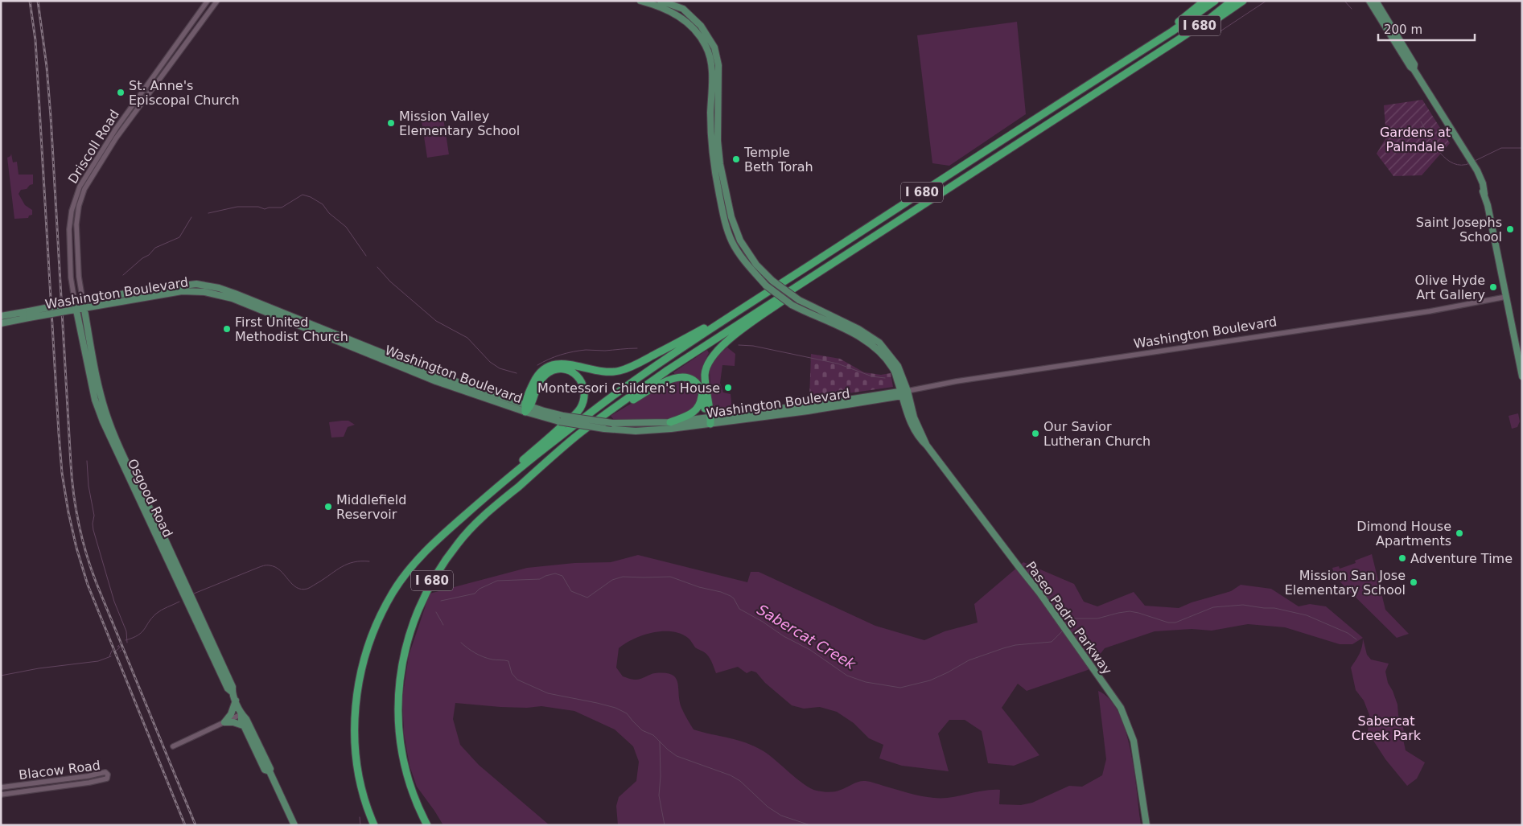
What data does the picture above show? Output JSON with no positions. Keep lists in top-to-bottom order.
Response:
{
  "streets": {
    "highway": ["I 680"],
    "main road": ["Washington Boulevard", "Osgood Road", "Paseo Padre Parkway"],
    "street": ["Driscoll Road", "Blacow Road"]
  },
  "crossings": [
    ["Driscoll Road", "Washington Boulevard"],
    ["Driscoll Road", "Osgood Road"],
    ["Washington Boulevard", "Osgood Road"],
    ["Washington Boulevard", "Paseo Padre Parkway"]
  ],
  "water": ["Sabercat Creek"],
  "parks": ["Gardens at Palmdale", "Sabercat Creek Park"],
  "places": [
    "St. Anne's Episcopal Church",
    "Mission Valley Elementary School",
    "Temple Beth Torah",
    "Saint Josephs School",
    "Olive Hyde Art Gallery",
    "First United Methodist Church",
    "Montessori Children's House",
    "Our Savior Lutheran Church",
    "Middlefield Reservoir",
    "Dimond House Apartments",
    "Adventure Time",
    "Mission San Jose Elementary School"
  ],
  "scale_bar": "200 m"
}
